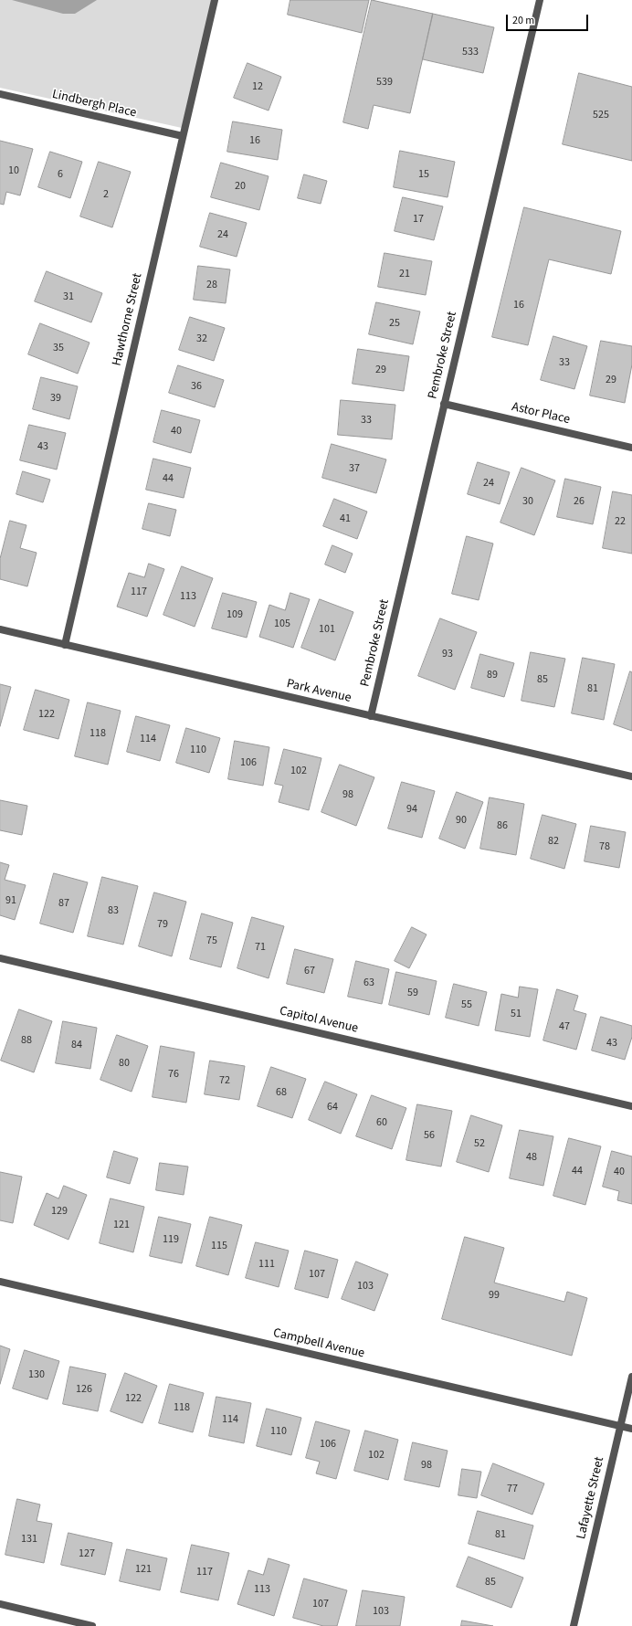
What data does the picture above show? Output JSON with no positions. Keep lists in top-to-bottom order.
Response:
{
  "streets": {
    "street": [
      "Lindbergh Place",
      "Hawthorne Street",
      "Pembroke Street",
      "Astor Place",
      "Park Avenue",
      "Capitol Avenue",
      "Campbell Avenue",
      "Lafayette Street"
    ]
  },
  "crossings": [
    ["Lindbergh Place", "Hawthorne Street"],
    ["Hawthorne Street", "Park Avenue"],
    ["Pembroke Street", "Astor Place"],
    ["Pembroke Street", "Park Avenue"],
    ["Campbell Avenue", "Lafayette Street"]
  ],
  "house_numbers": [
    "533",
    "539",
    "12",
    "525",
    "16",
    "10",
    "6",
    "15",
    "20",
    "2",
    "17",
    "24",
    "21",
    "28",
    "31",
    "16",
    "25",
    "32",
    "35",
    "33",
    "29",
    "29",
    "36",
    "39",
    "33",
    "40",
    "43",
    "37",
    "44",
    "24",
    "30",
    "26",
    "41",
    "22",
    "117",
    "113",
    "109",
    "105",
    "101",
    "93",
    "89",
    "85",
    "81",
    "122",
    "118",
    "114",
    "110",
    "106",
    "102",
    "98",
    "94",
    "90",
    "86",
    "82",
    "78",
    "91",
    "87",
    "83",
    "79",
    "75",
    "71",
    "67",
    "63",
    "59",
    "55",
    "51",
    "47",
    "88",
    "43",
    "84",
    "80",
    "76",
    "72",
    "68",
    "64",
    "60",
    "56",
    "52",
    "48",
    "44",
    "40",
    "129",
    "121",
    "119",
    "115",
    "111",
    "107",
    "103",
    "99",
    "130",
    "126",
    "122",
    "118",
    "114",
    "110",
    "106",
    "102",
    "98",
    "77",
    "81",
    "131",
    "127",
    "121",
    "117",
    "85",
    "113",
    "107",
    "103"
  ],
  "scale_bar": "20 m"
}
